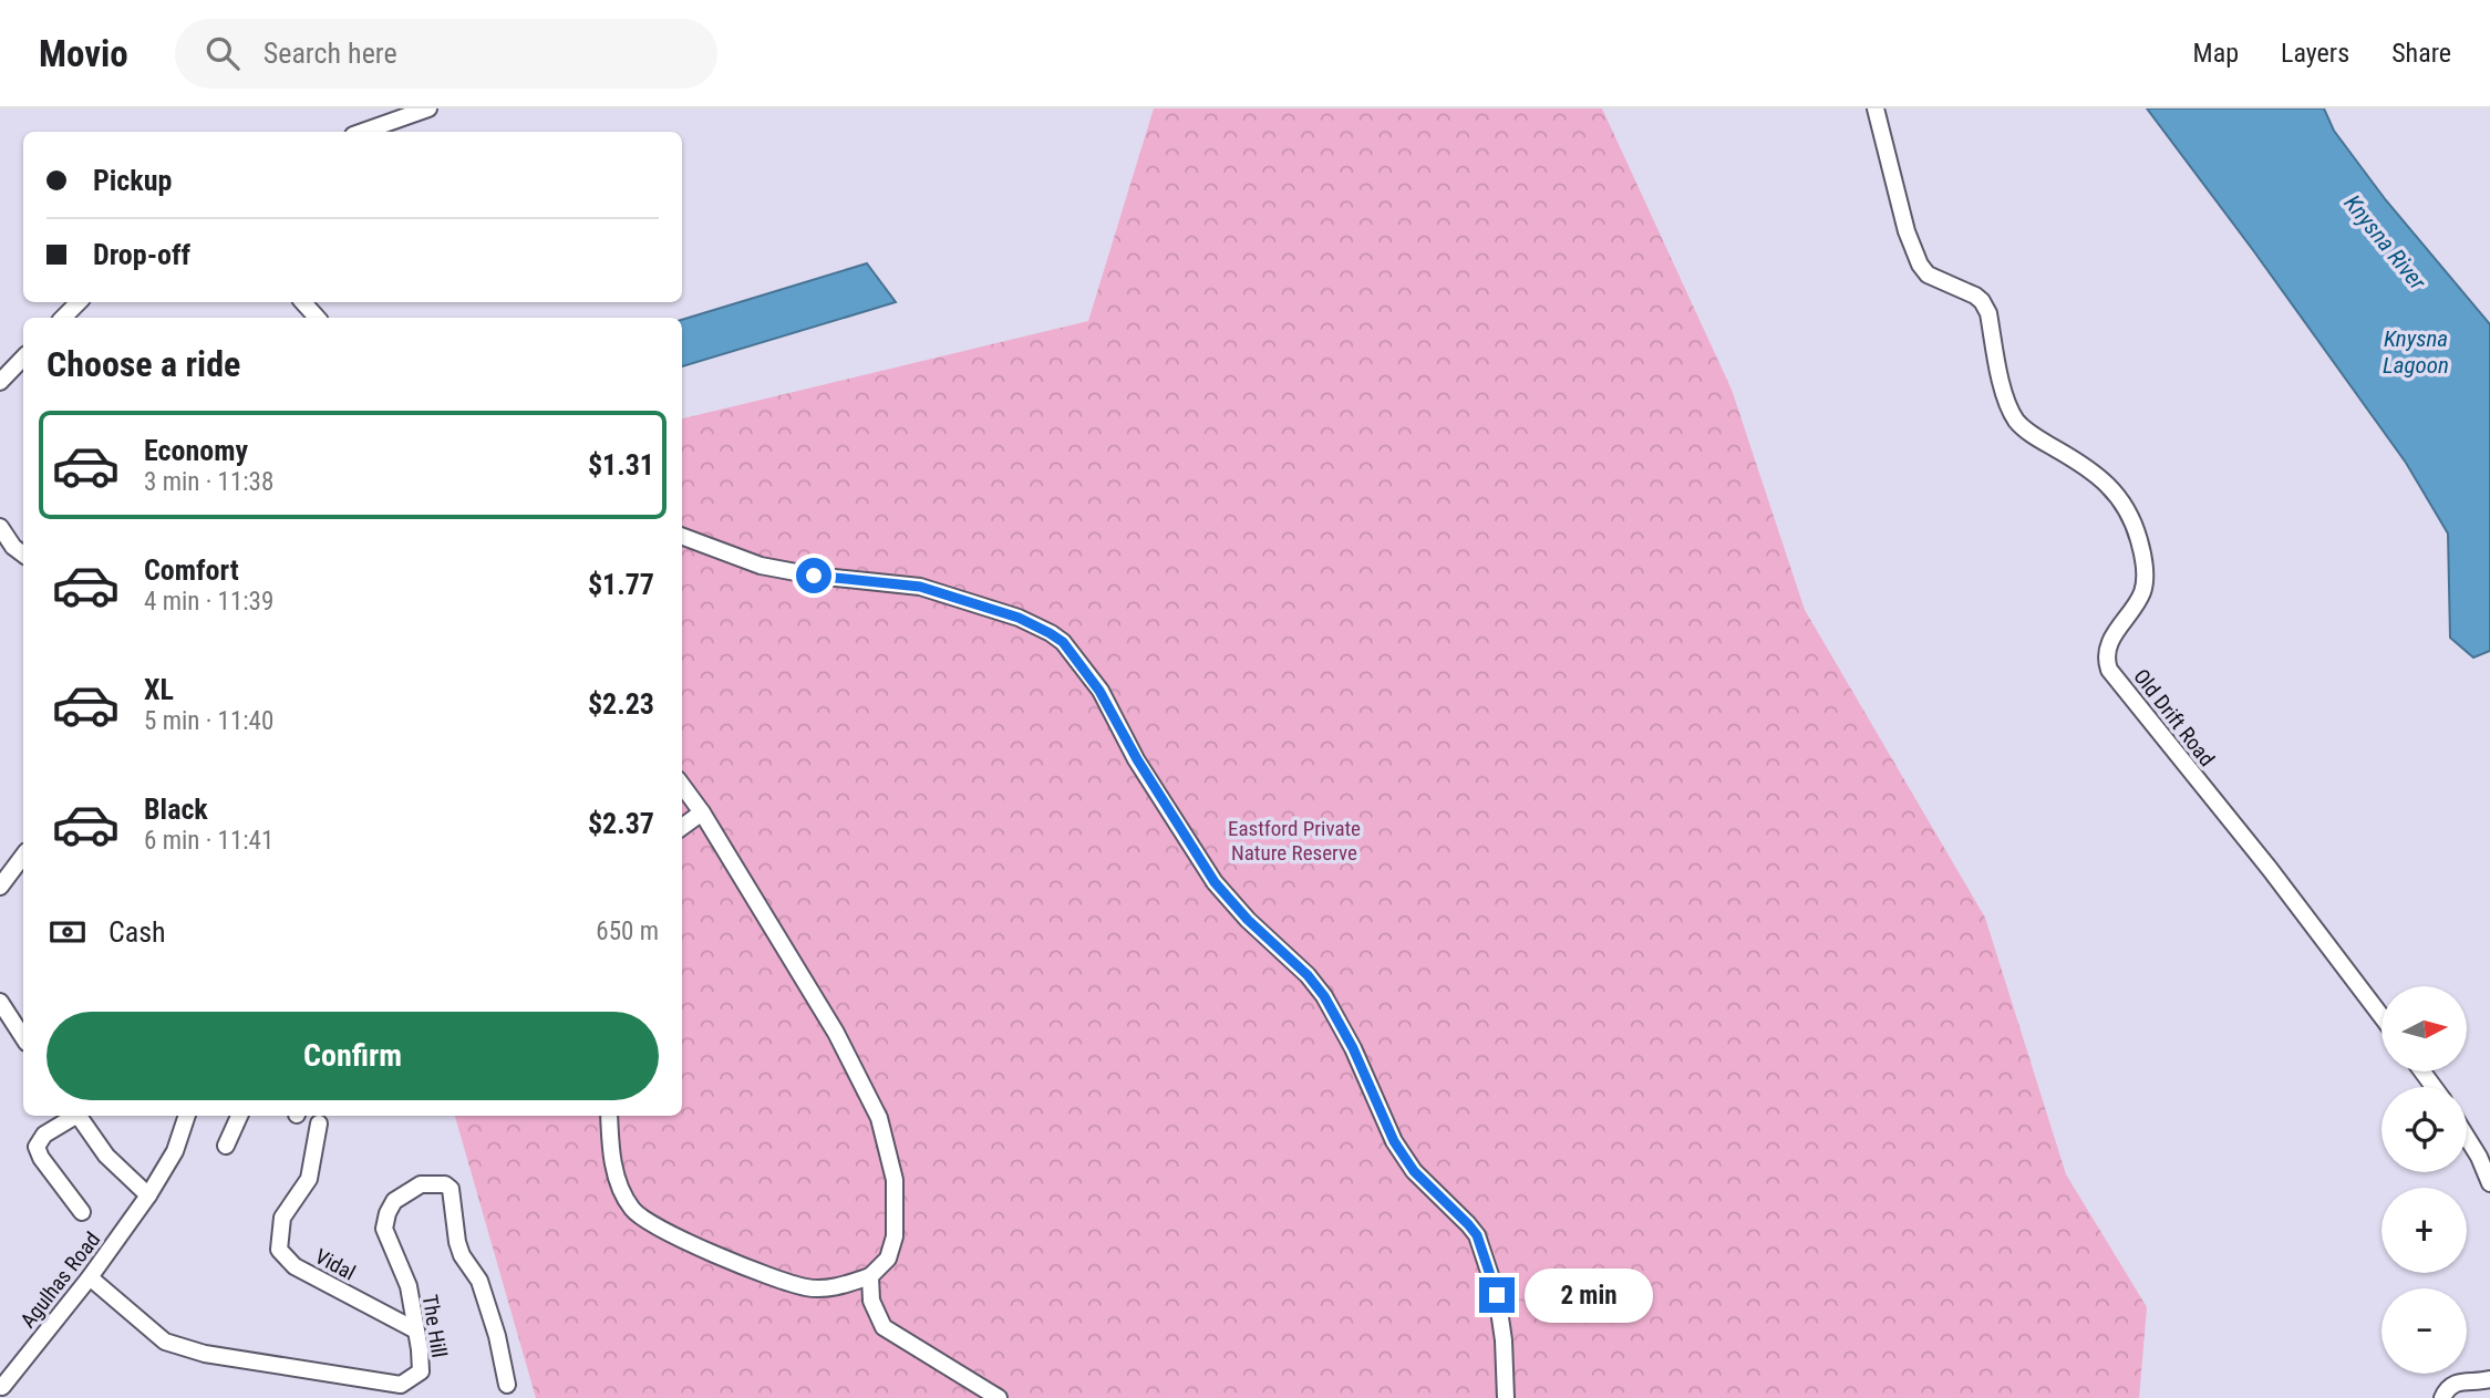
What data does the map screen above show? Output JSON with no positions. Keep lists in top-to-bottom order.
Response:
{
  "streets": {
    "street": [
      "Old Drift Road",
      "Vidal",
      "Agulhas Road",
      "The Hill"
    ]
  },
  "crossings": [
    ["Vidal", "The Hill"],
    ["Agulhas Road", "The Hill"]
  ],
  "water": ["Knysna River", "Knysna Lagoon"],
  "parks": ["Eastford Private Nature Reserve"],
  "north": "right",
  "page": {
    "header": "Movio",
    "search": "Search here",
    "nav": ["Map", "Layers", "Share"],
    "banner": ["Pickup", "Drop-off"],
    "heading": "Choose a ride",
    "list": [
      {
        "name": "Economy",
        "note": "3 min · 11:38",
        "value": "$1.31"
      },
      {
        "name": "Comfort",
        "note": "4 min · 11:39",
        "value": "$1.77"
      },
      {
        "name": "XL",
        "note": "5 min · 11:40",
        "value": "$2.23"
      },
      {
        "name": "Black",
        "note": "6 min · 11:41",
        "value": "$2.37"
      }
    ],
    "pay": ["Cash", "650 m"],
    "map_buttons": ["+", "−"],
    "buttons": "Confirm",
    "bubble": "2 min"
  }
}
